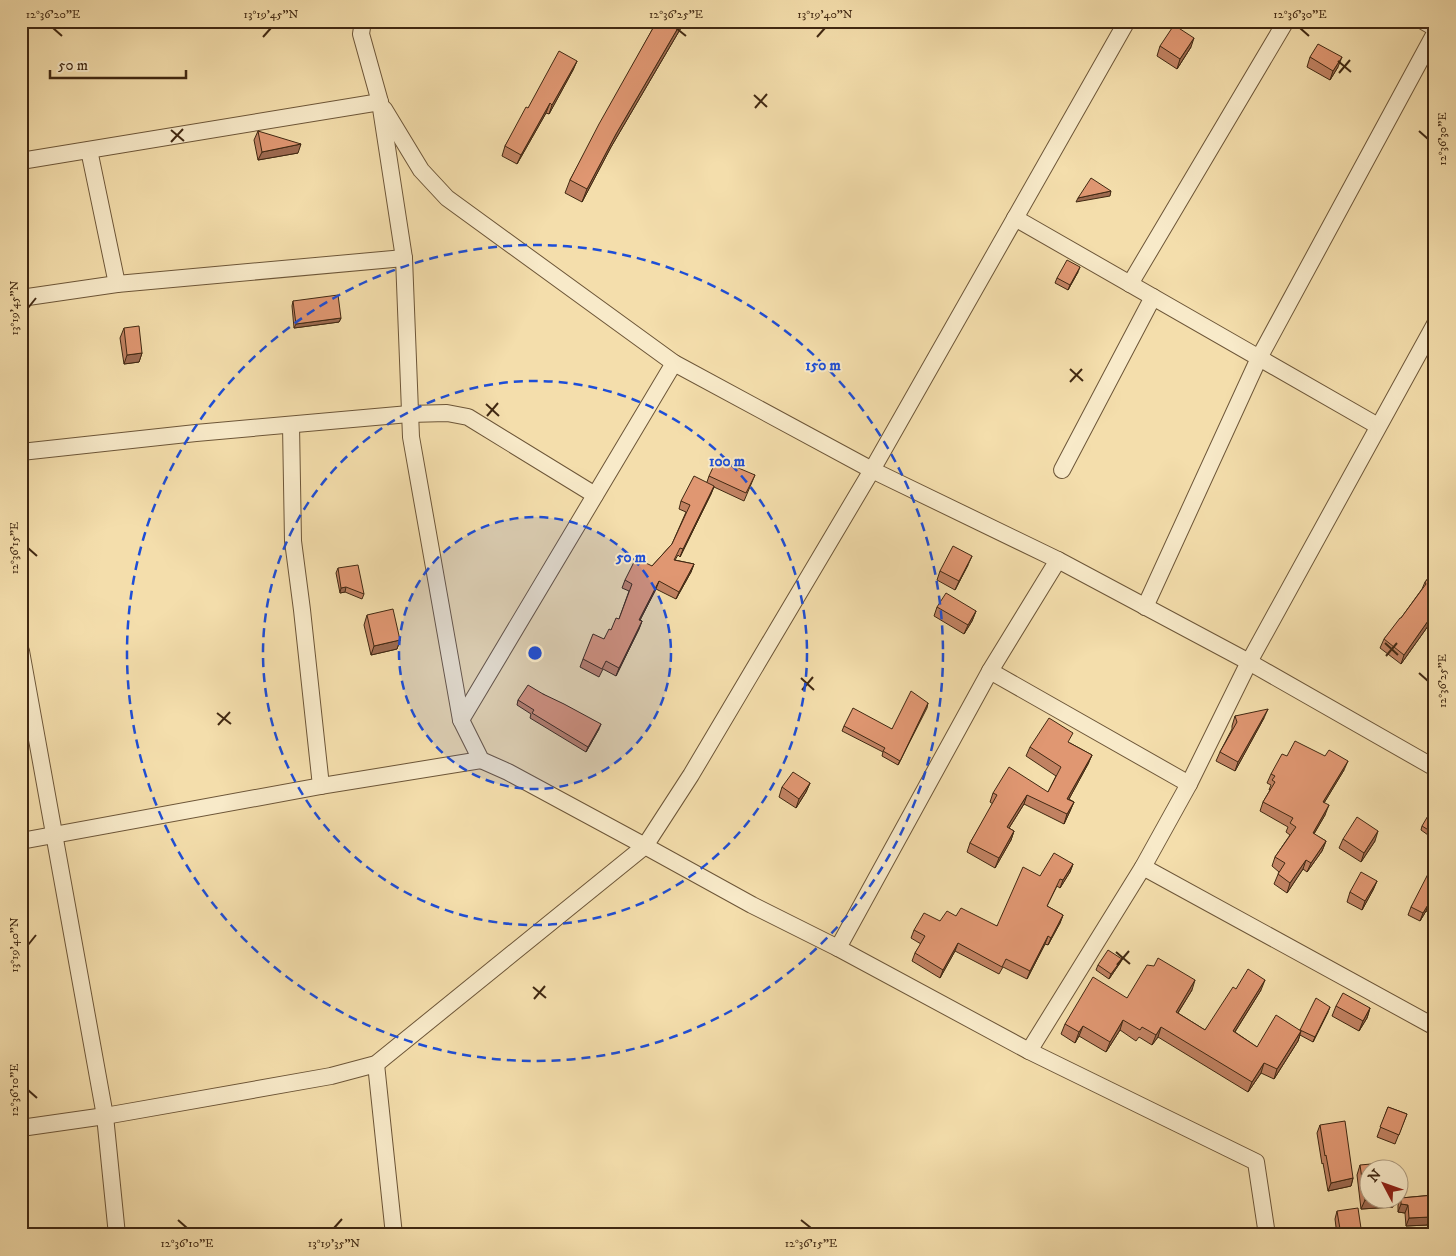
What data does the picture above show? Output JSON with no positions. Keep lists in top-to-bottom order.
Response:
{
  "scale_bar": "50 m",
  "north": "top left",
  "coordinates": [
    "12°36'20\"E",
    "13°19'45\"N",
    "12°36'25\"E",
    "13°19'40\"N",
    "12°36'30\"E",
    "12°36'15\"E",
    "12°36'10\"E",
    "13°19'35\"N"
  ],
  "rings": ["150 m", "100 m", "50 m"]
}
